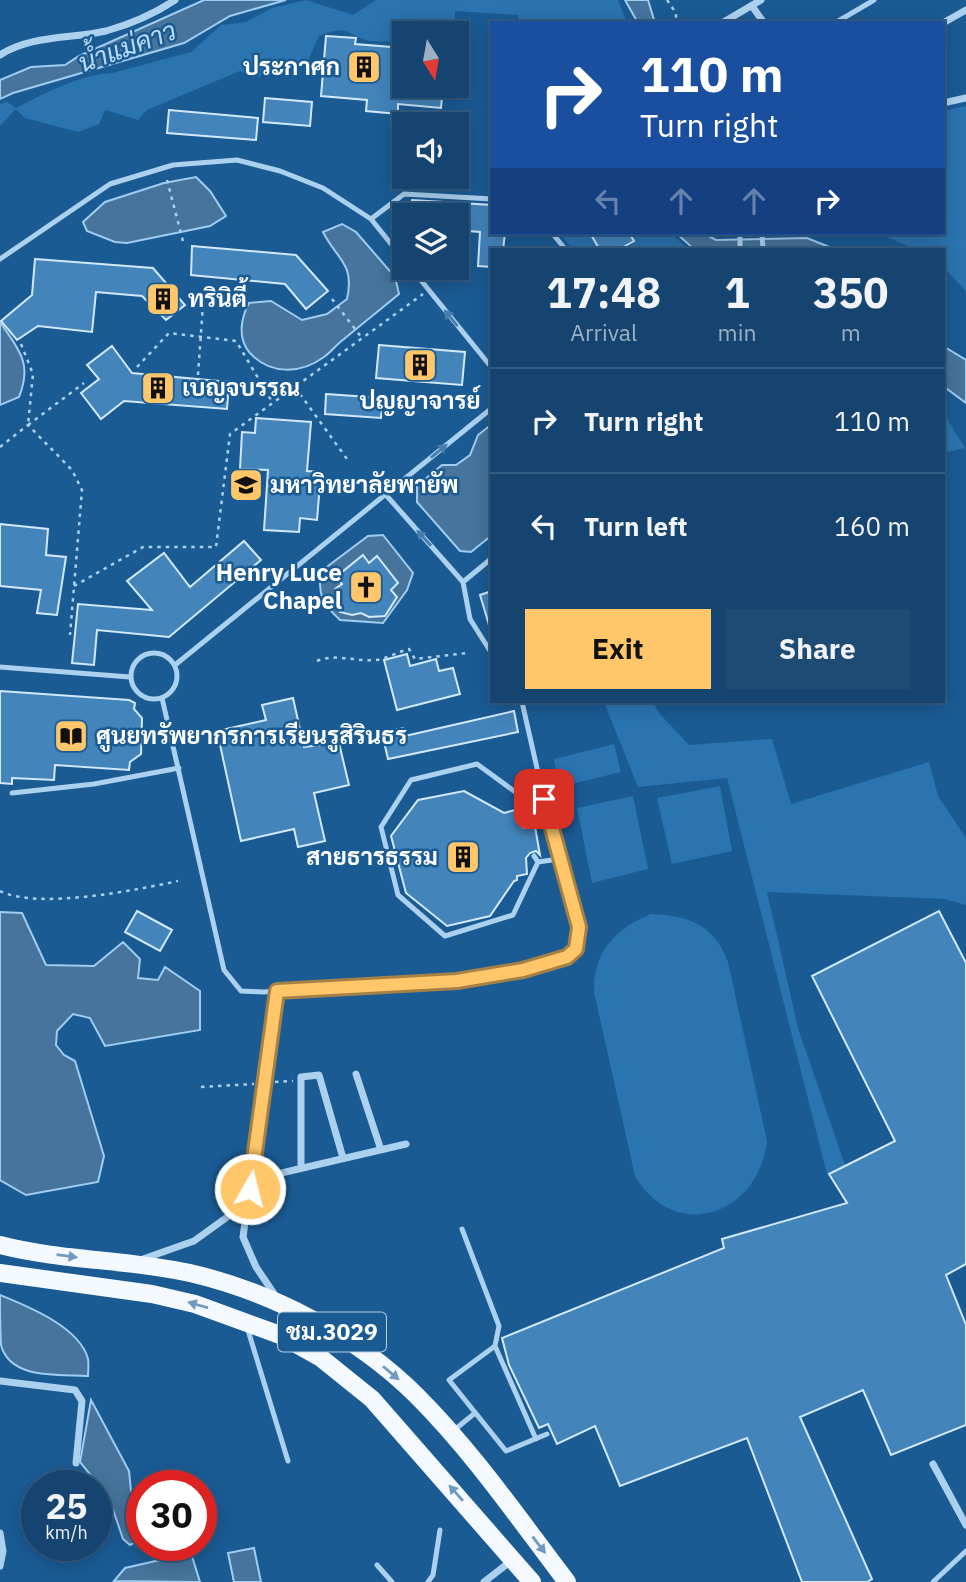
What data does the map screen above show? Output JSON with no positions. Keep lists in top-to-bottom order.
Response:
{
  "streets": {
    "main road": ["ชม.3029"]
  },
  "water": ["น้ำแม่คาว"],
  "places": {
    "building": [
      "ประกาศก",
      "ทรินิตี้",
      "ปญญาจารย์",
      "เบญจบรรณ",
      "สายธารธรรม"
    ],
    "school or university": ["มหาวิทยาลัยพายัพ"],
    "church": ["Henry Luce Chapel"],
    "library": ["ศูนยทรัพยากรการเรียนรูสิรินธร"]
  },
  "north": "bottom",
  "page": {
    "turn": ["110 m", "Turn right"],
    "eta": [
      "17:48",
      "Arrival",
      "1",
      "min",
      "350",
      "m"
    ],
    "list": [
      {
        "name": "Turn right",
        "value": "110 m"
      },
      {
        "name": "Turn left",
        "value": "160 m"
      }
    ],
    "buttons": ["Exit", "Share"],
    "speed": "25 km/h",
    "limit": "30"
  }
}
